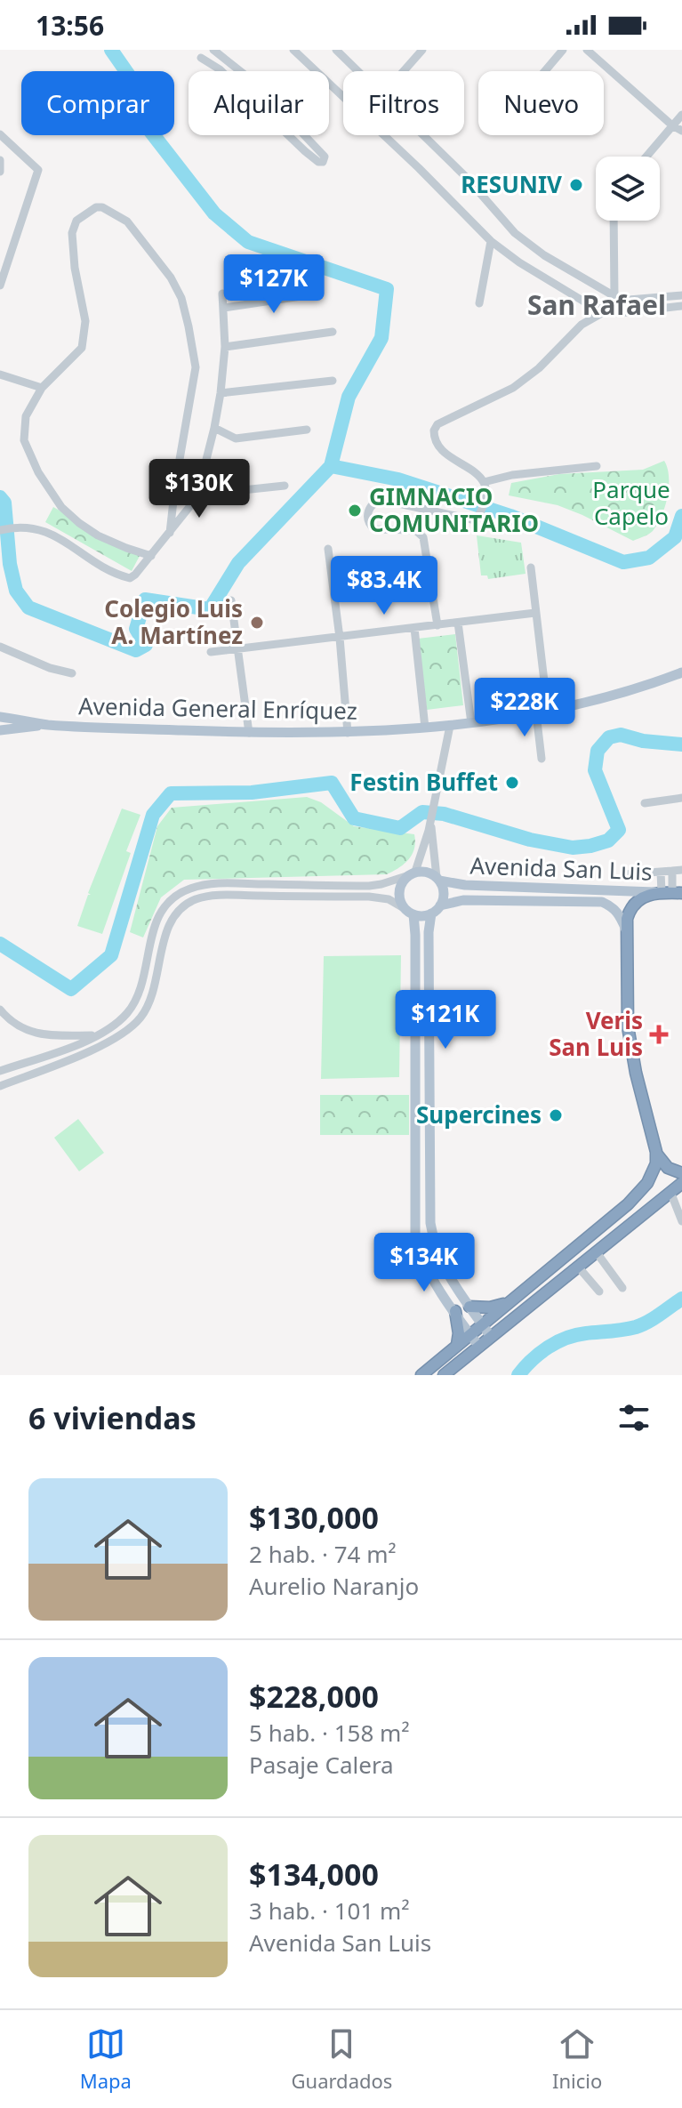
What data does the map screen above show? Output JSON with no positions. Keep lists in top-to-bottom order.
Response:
{
  "streets": {
    "main road": ["Avenida General Enríquez", "Avenida San Luis"]
  },
  "crossings": [
    ["Avenida General Enríquez", "Avenida San Luis"]
  ],
  "districts": ["San Rafael"],
  "parks": ["Parque Capelo"],
  "places": {
    "other": [
      "RESUNIV",
      "GIMNACIO COMUNITARIO",
      "Colegio Luis A. Martínez",
      "Festin Buffet",
      "Supercines"
    ],
    "health": ["Veris San Luis"]
  },
  "page": {
    "status": "13:56",
    "chip": [
      "Comprar",
      "Alquilar",
      "Filtros",
      "Nuevo"
    ],
    "price": [
      "$127K",
      "$130K",
      "$83.4K",
      "$228K",
      "$121K",
      "$134K"
    ],
    "heading": "6 viviendas",
    "list": [
      {
        "name": "$130,000",
        "note": "2 hab. · 74 m² · Aurelio Naranjo"
      },
      {
        "name": "$228,000",
        "note": "5 hab. · 158 m² · Pasaje Calera"
      },
      {
        "name": "$134,000",
        "note": "3 hab. · 101 m² · Avenida San Luis"
      }
    ],
    "tabs": ["Mapa", "Guardados", "Inicio"]
  }
}
